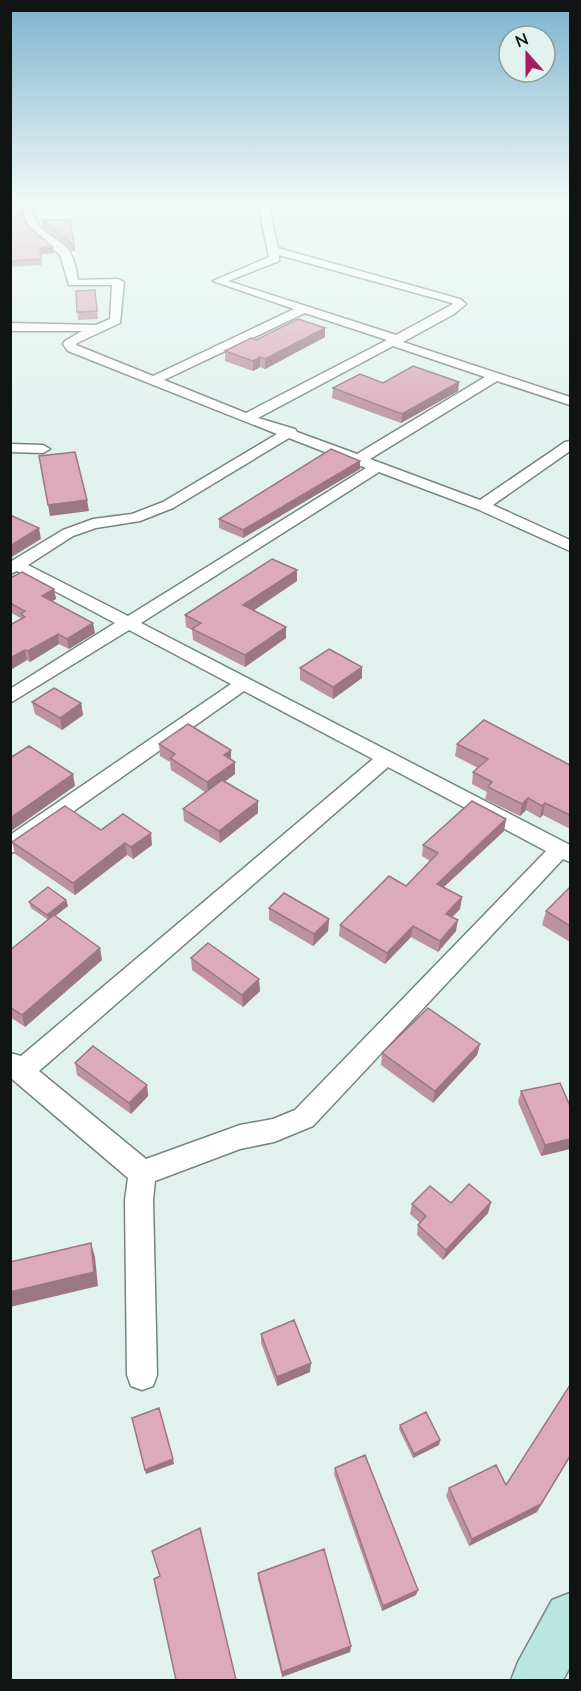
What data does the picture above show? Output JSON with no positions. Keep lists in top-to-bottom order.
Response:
{
  "north": "top"
}
